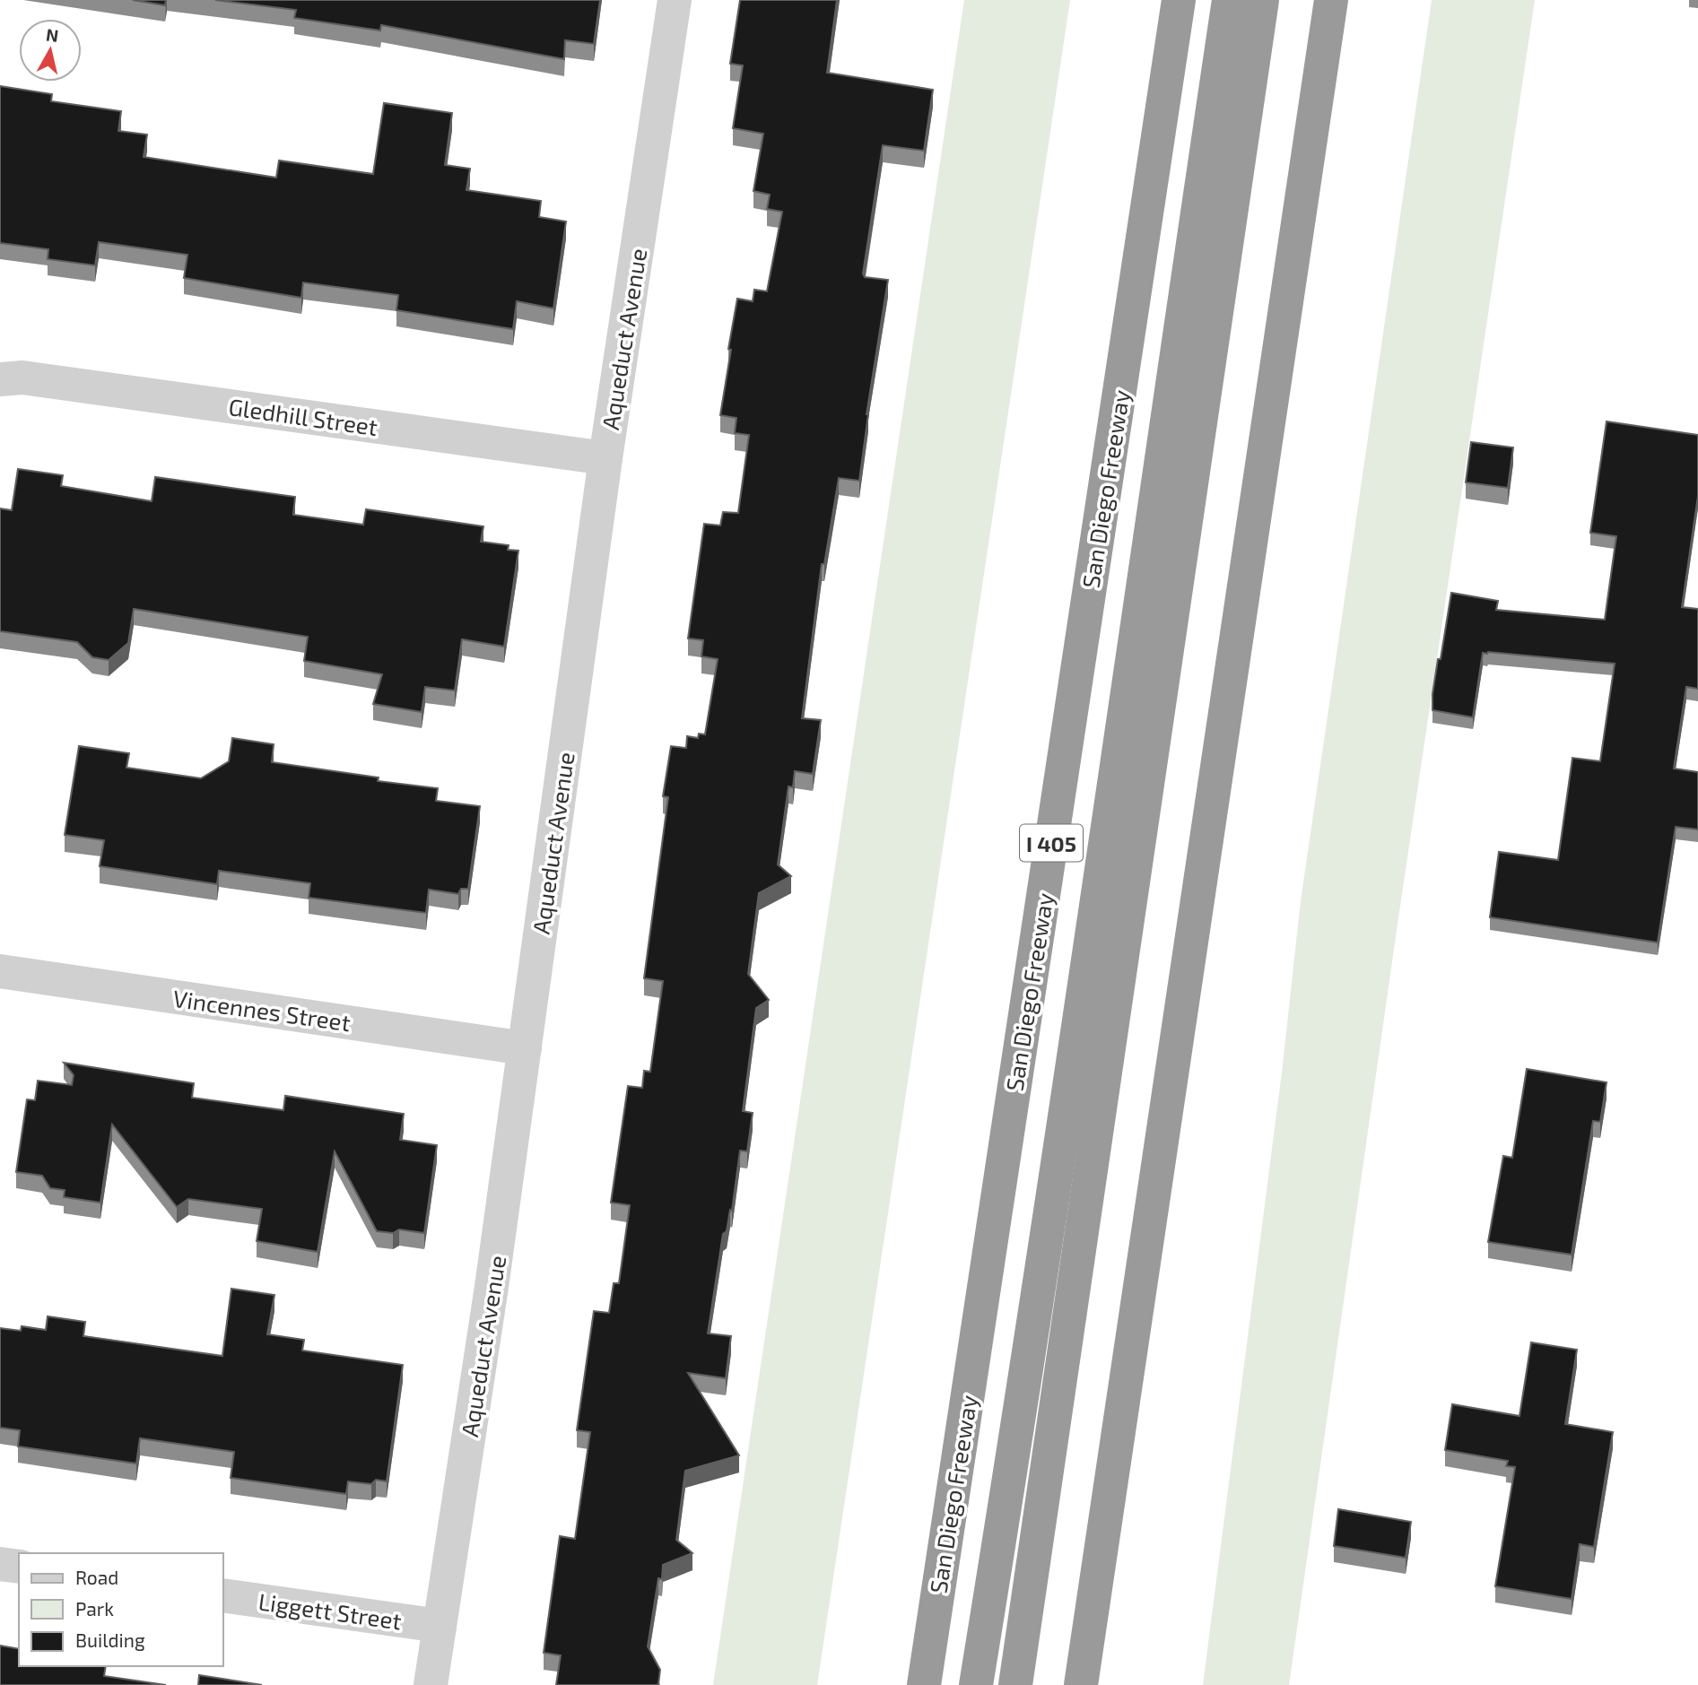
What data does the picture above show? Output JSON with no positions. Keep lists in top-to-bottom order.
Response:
{
  "streets": {
    "highway": ["San Diego Freeway", "I 405"],
    "street": [
      "Aqueduct Avenue",
      "Gledhill Street",
      "Vincennes Street",
      "Liggett Street"
    ]
  },
  "crossings": [
    ["Aqueduct Avenue", "Gledhill Street"],
    ["Aqueduct Avenue", "Vincennes Street"],
    ["Aqueduct Avenue", "Liggett Street"]
  ],
  "legend": ["Road", "Park", "Building"],
  "north": "top"
}
